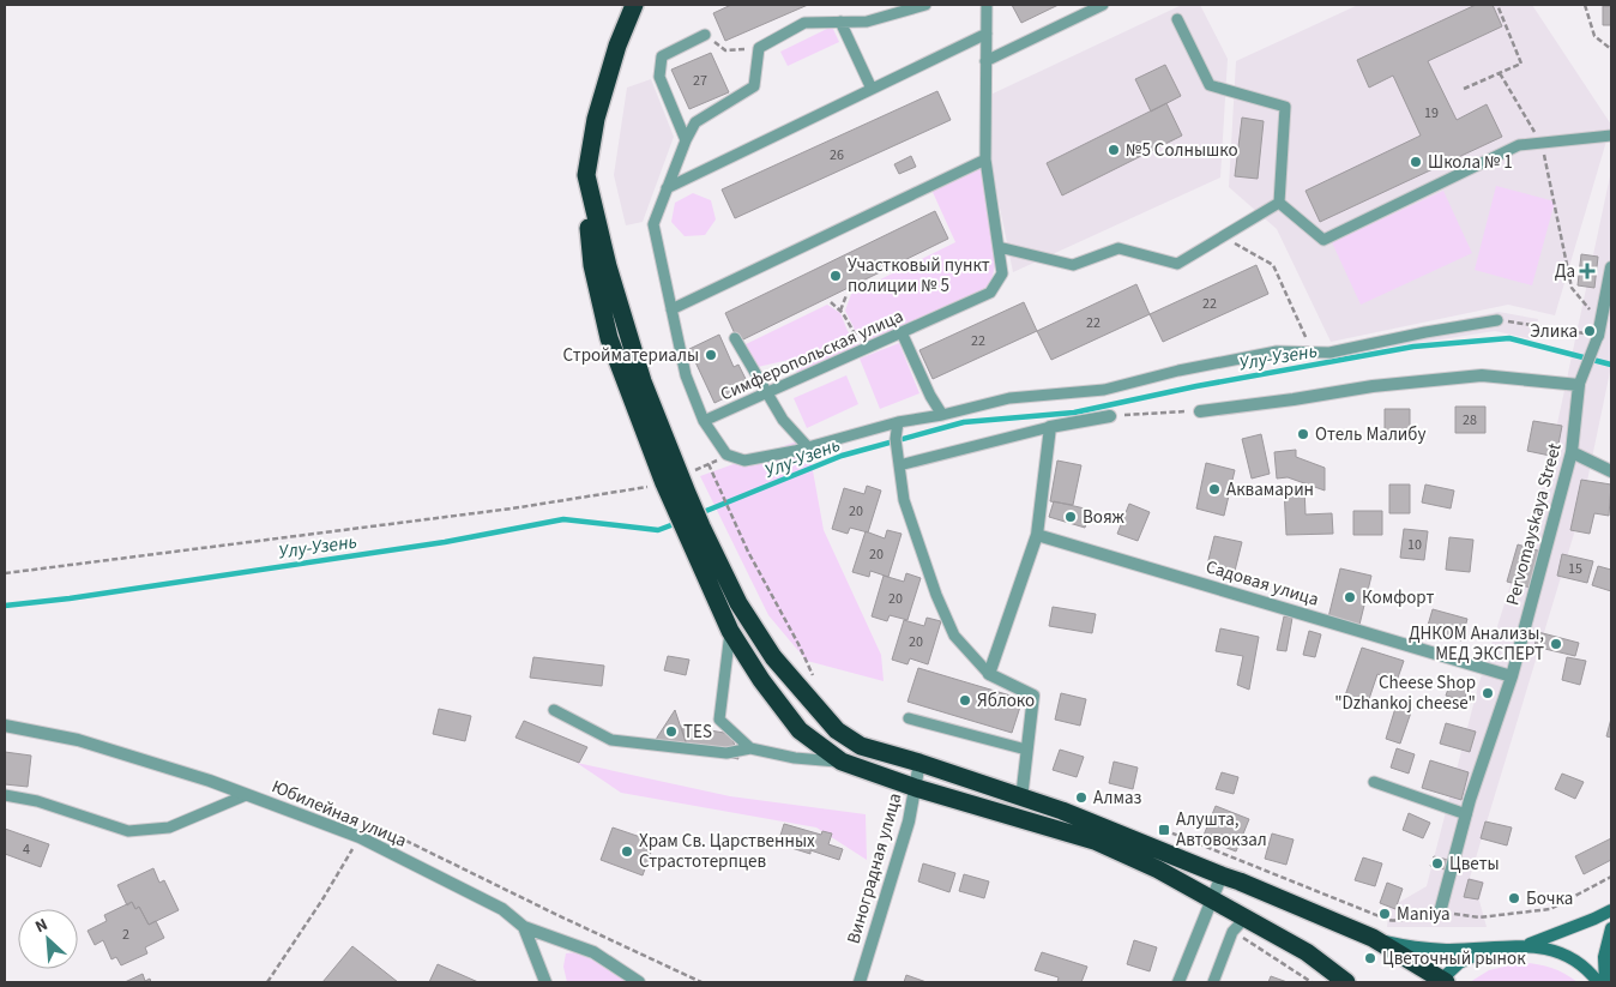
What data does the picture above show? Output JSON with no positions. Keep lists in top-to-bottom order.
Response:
{
  "streets": {
    "street": [
      "Pervomayskaya Street",
      "Садовая улица",
      "Юбилейная улица",
      "Виноградная улица"
    ],
    "lane": ["Симферопольская улица"]
  },
  "crossings": [
    ["Pervomayskaya Street", "Садовая улица"]
  ],
  "water": ["Улу-Узень"],
  "places": {
    "other": [
      "№5 Солнышко",
      "Школа № 1",
      "Участковый пункт полиции № 5",
      "Элика",
      "Стройматериалы",
      "Отель Малибу",
      "Аквамарин",
      "Вояж",
      "Комфорт",
      "ДНКОМ Анализы, МЕД ЭКСПЕРТ",
      "Cheese Shop \"Dzhankoj cheese\"",
      "Яблоко",
      "TES",
      "Алмаз",
      "Храм Св. Царственных Страстотерпцев",
      "Цветы",
      "Бочка",
      "Maniya",
      "Цветочный рынок"
    ],
    "health": ["Да"],
    "transit": ["Алушта, Автовокзал"]
  },
  "house_numbers": [
    "27",
    "19",
    "26",
    "22",
    "22",
    "22",
    "28",
    "20",
    "10",
    "20",
    "15",
    "20",
    "20",
    "4",
    "2"
  ],
  "north": "top left"
}
